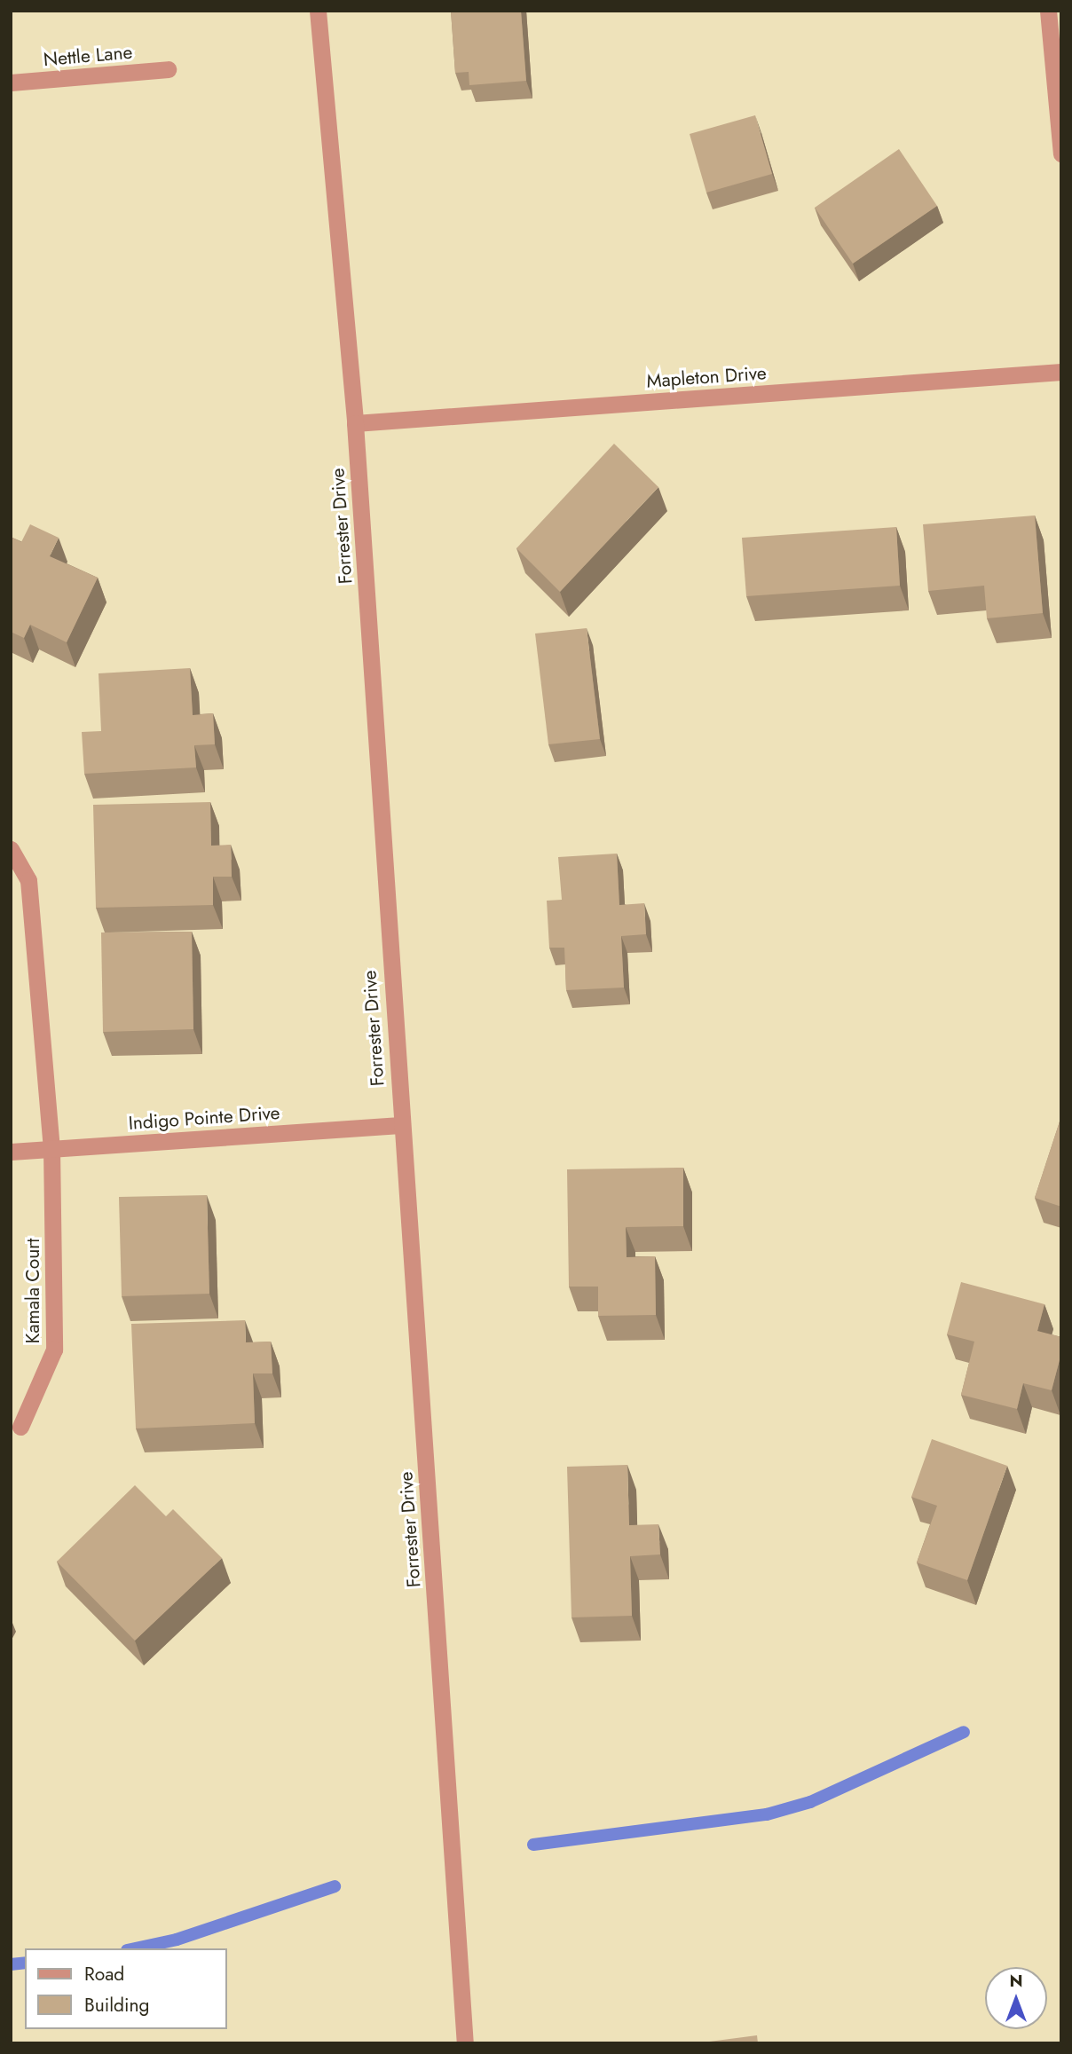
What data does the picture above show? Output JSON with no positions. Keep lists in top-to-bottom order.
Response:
{
  "streets": {
    "street": [
      "Nettle Lane",
      "Mapleton Drive",
      "Forrester Drive",
      "Indigo Pointe Drive",
      "Kamala Court"
    ]
  },
  "crossings": [
    ["Mapleton Drive", "Forrester Drive"],
    ["Forrester Drive", "Indigo Pointe Drive"],
    ["Indigo Pointe Drive", "Kamala Court"]
  ],
  "legend": ["Road", "Building"],
  "north": "top"
}
